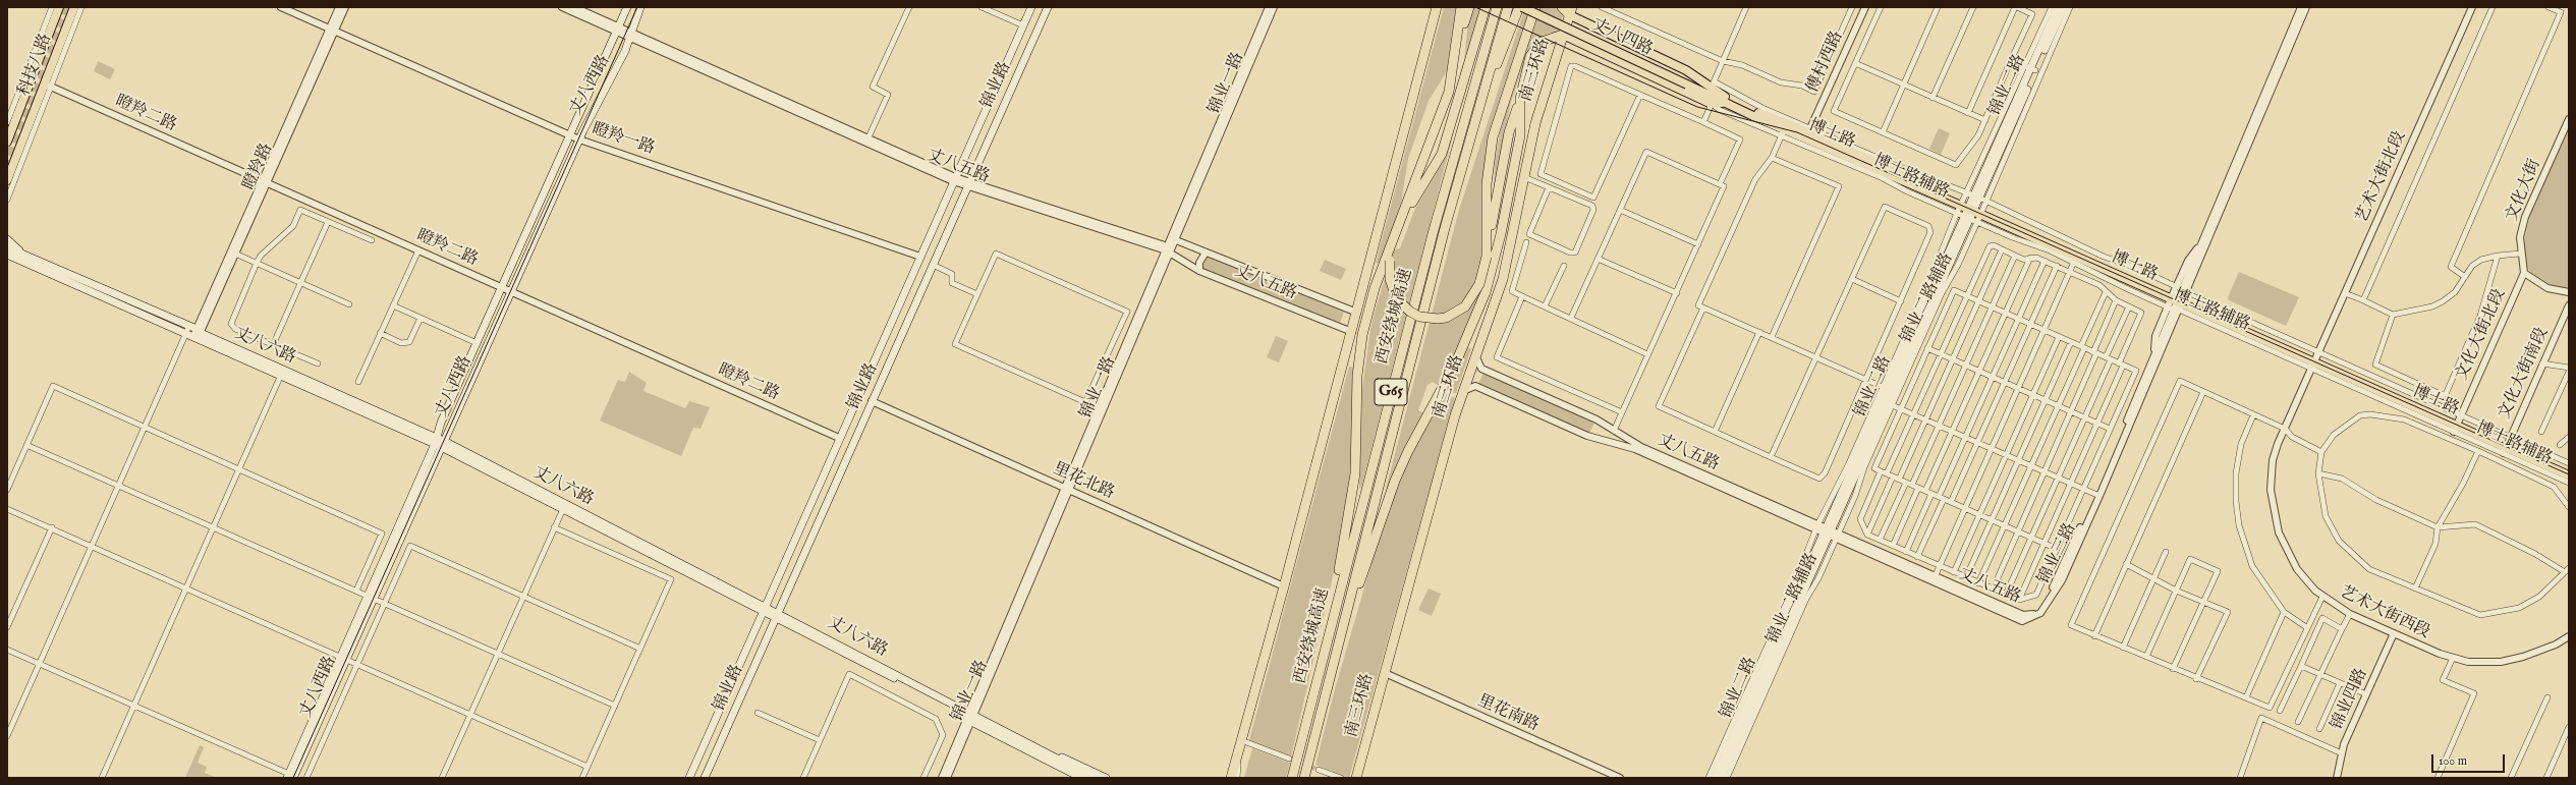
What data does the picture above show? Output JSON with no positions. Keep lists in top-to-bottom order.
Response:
{
  "streets": {
    "highway": ["南三环路", "西安绕城高速", "G65"],
    "main road": [
      "丈八四路",
      "科技八路",
      "丈八西路",
      "锦业路",
      "锦业二路",
      "博士路",
      "丈八六路"
    ],
    "street": [
      "傅村西路",
      "锦业一路",
      "瞪羚二路",
      "瞪羚一路",
      "瞪羚路",
      "丈八五路",
      "博士路辅路",
      "艺术大街北段",
      "文化大街",
      "锦业二路辅路",
      "文化大街北段",
      "文化大街南段",
      "里花北路",
      "锦业三路",
      "艺术大街西段",
      "锦业四路",
      "里花南路"
    ]
  },
  "crossings": [
    ["丈八四路", "博士路"],
    ["傅村西路", "博士路辅路"],
    ["科技八路", "瞪羚二路"],
    ["南三环路", "丈八五路"],
    ["南三环路", "里花南路"],
    ["锦业一路", "丈八五路"],
    ["锦业一路", "丈八六路"],
    ["锦业一路", "里花北路"],
    ["丈八西路", "瞪羚二路"],
    ["丈八西路", "瞪羚一路"],
    ["丈八西路", "丈八五路"],
    ["丈八西路", "丈八六路"],
    ["锦业路", "瞪羚二路"],
    ["锦业路", "瞪羚一路"],
    ["锦业路", "丈八五路"],
    ["锦业路", "丈八六路"],
    ["锦业路", "里花北路"],
    ["锦业二路", "博士路"],
    ["锦业二路", "丈八五路"],
    ["锦业二路", "博士路辅路"],
    ["锦业二路", "锦业二路辅路"],
    ["瞪羚二路", "瞪羚路"],
    ["博士路", "博士路辅路"],
    ["博士路", "艺术大街北段"],
    ["博士路", "锦业二路辅路"],
    ["博士路", "文化大街北段"],
    ["博士路", "文化大街南段"],
    ["博士路", "锦业三路"],
    ["博士路", "艺术大街西段"],
    ["瞪羚一路", "瞪羚路"],
    ["瞪羚路", "丈八六路"],
    ["丈八五路", "锦业二路辅路"],
    ["丈八五路", "锦业三路"],
    ["博士路辅路", "艺术大街北段"],
    ["博士路辅路", "锦业二路辅路"],
    ["博士路辅路", "文化大街南段"],
    ["博士路辅路", "锦业三路"],
    ["博士路辅路", "艺术大街西段"],
    ["艺术大街北段", "艺术大街西段"],
    ["文化大街", "文化大街北段"],
    ["艺术大街西段", "锦业四路"]
  ],
  "scale_bar": "100 m"
}
